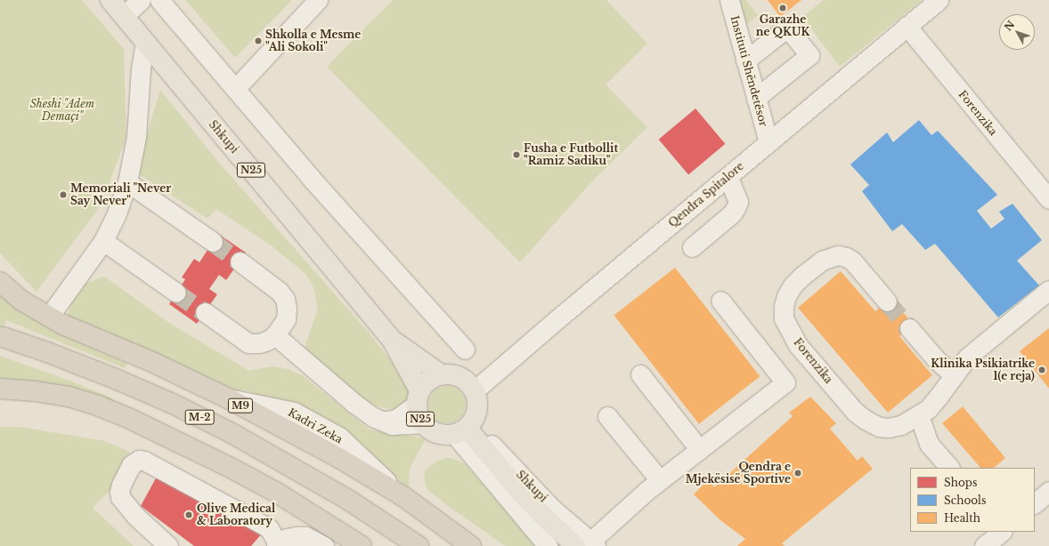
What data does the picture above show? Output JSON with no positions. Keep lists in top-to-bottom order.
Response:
{
  "streets": {
    "highway": ["M9", "M-2"],
    "main road": ["Shkupi", "N25"],
    "street": ["Instituti Shëndetësor", "Forenzika", "Qendra Spitalore"]
  },
  "crossings": [
    ["Instituti Shëndetësor", "Qendra Spitalore"],
    ["Forenzika", "Qendra Spitalore"],
    ["Shkupi", "N25"],
    ["Shkupi", "Qendra Spitalore"],
    ["N25", "Qendra Spitalore"]
  ],
  "parks": ["Sheshi \"Adem Demaçi\""],
  "places": [
    "Garazhe ne QKUK",
    "Shkolla e Mesme \"Ali Sokoli\"",
    "Fusha e Futbollit \"Ramiz Sadiku\"",
    "Memoriali \"Never Say Never\"",
    "Klinika Psikiatrike 1(e reja)",
    "Qendra e Mjekësisë Sportive",
    "Olive Medical & Laboratory"
  ],
  "legend": ["Shops", "Schools", "Health"],
  "north": "top left"
}
